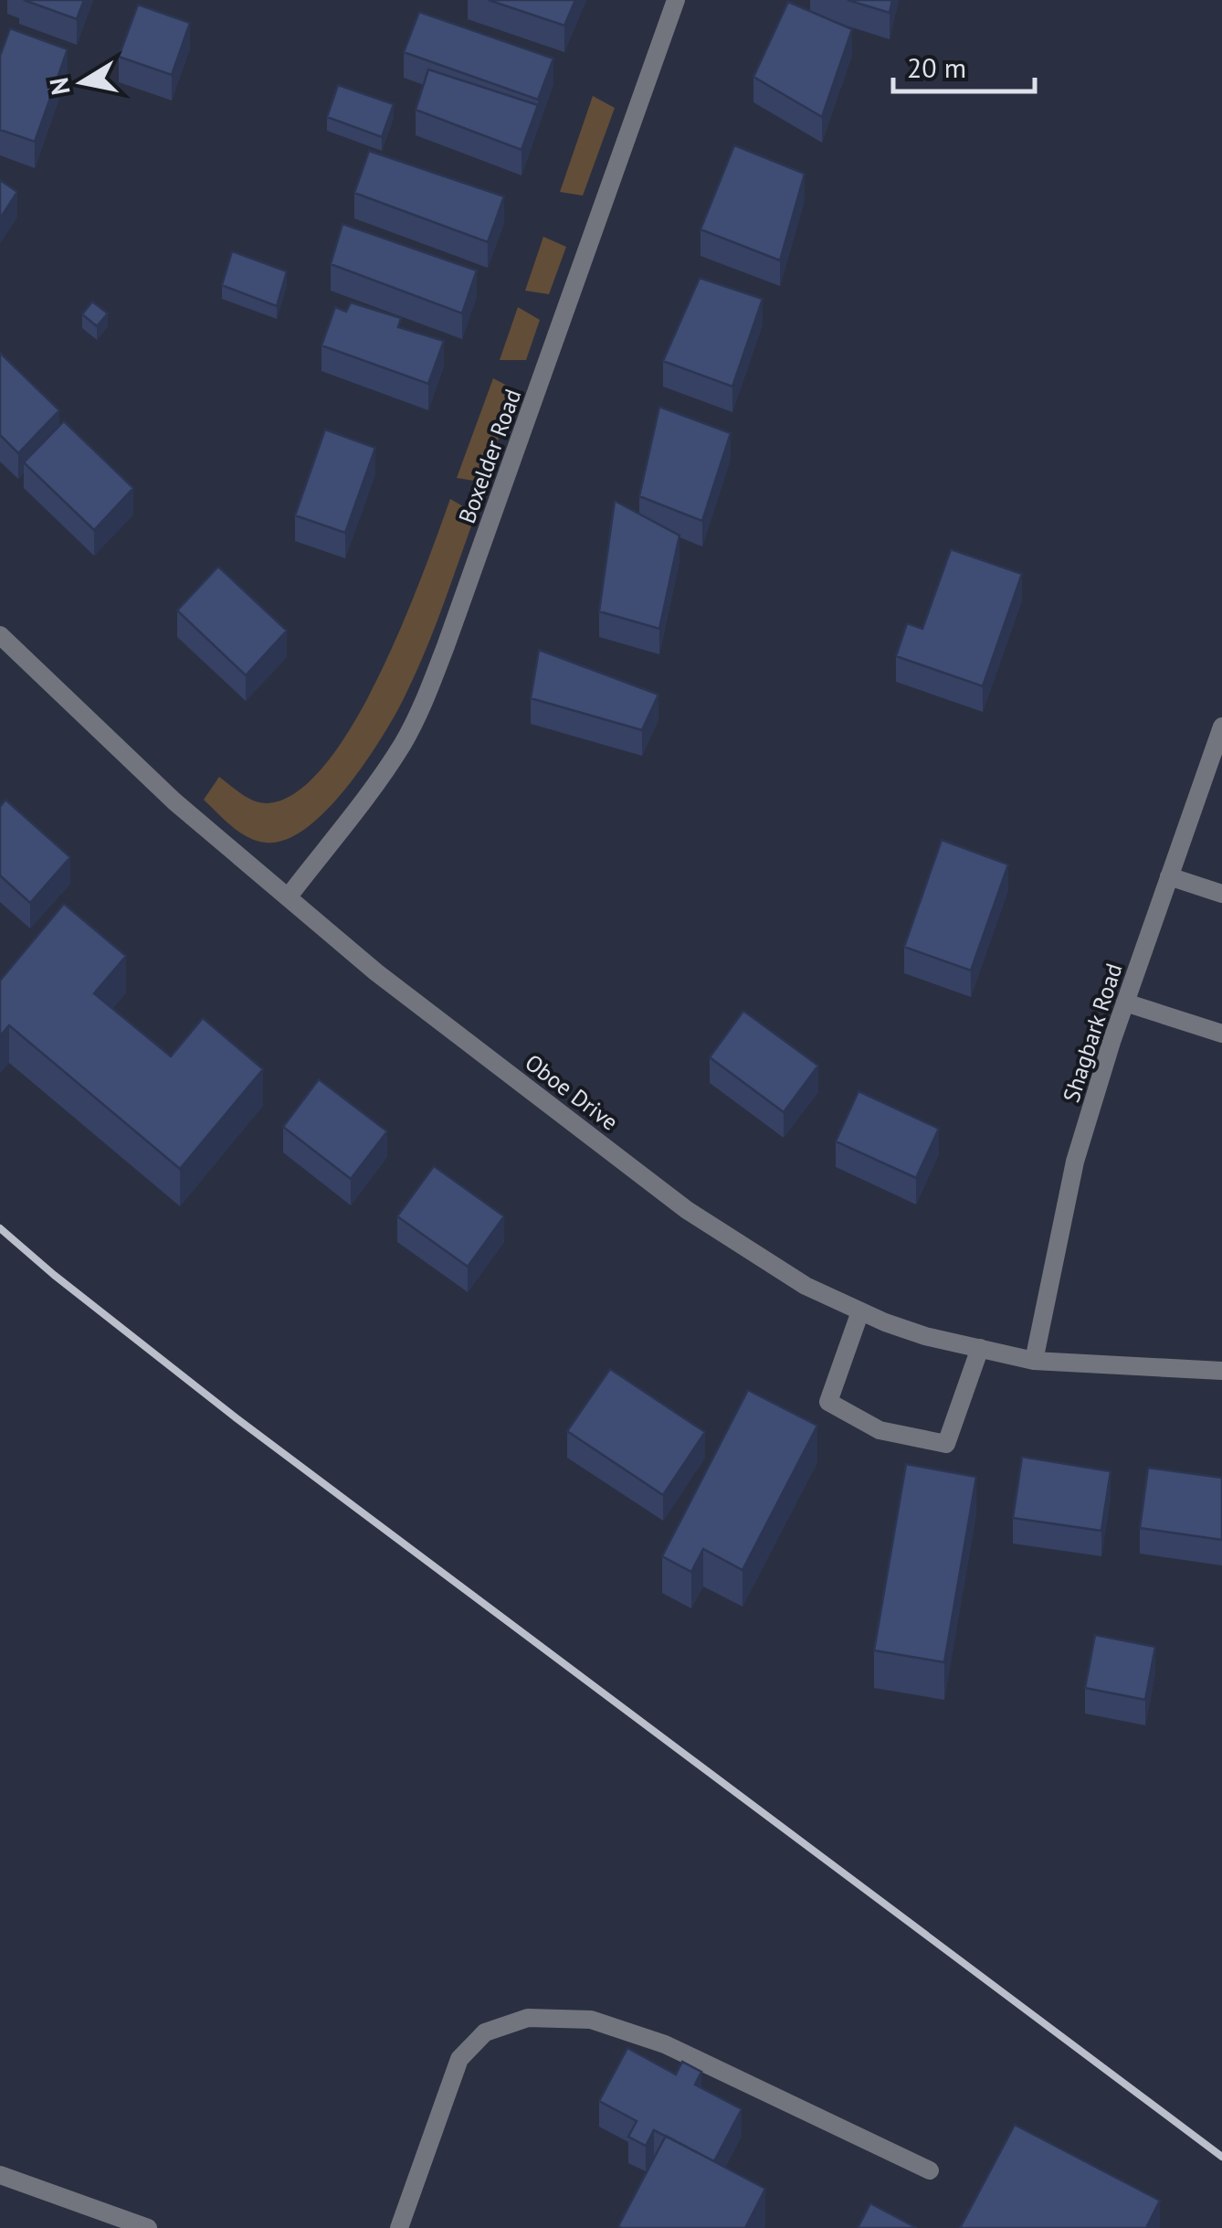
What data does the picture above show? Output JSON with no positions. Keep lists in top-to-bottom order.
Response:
{
  "streets": {
    "street": ["Boxelder Road", "Shagbark Road", "Oboe Drive"]
  },
  "crossings": [
    ["Boxelder Road", "Oboe Drive"],
    ["Shagbark Road", "Oboe Drive"]
  ],
  "scale_bar": "20 m",
  "north": "left"
}
